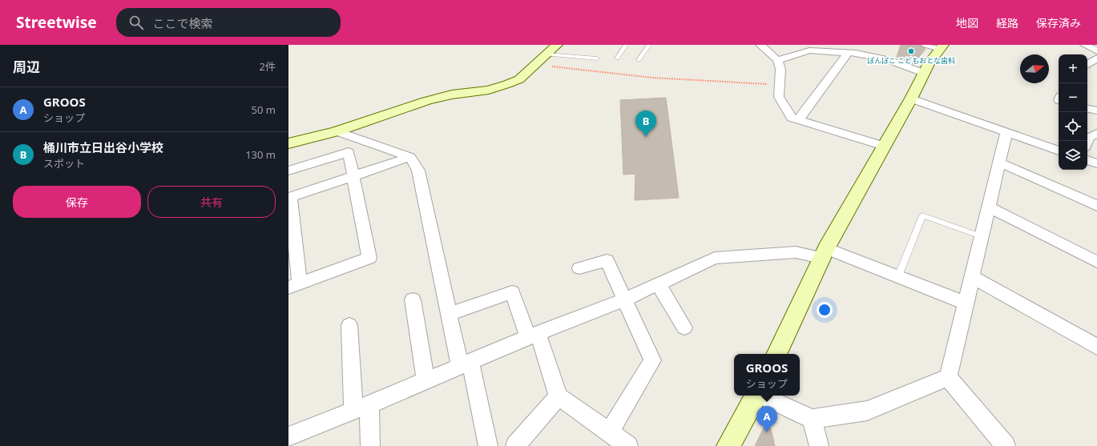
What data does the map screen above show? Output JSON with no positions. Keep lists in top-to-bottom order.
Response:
{
  "places": ["ぽんぽこ こどもおとな歯科"],
  "north": "right",
  "page": {
    "header": "Streetwise",
    "search": "ここで検索",
    "nav": ["地図", "経路", "保存済み"],
    "heading": ["周辺", "2件"],
    "map_buttons": ["+", "−"],
    "list": [
      {
        "mark": "A",
        "name": "GROOS",
        "note": "ショップ",
        "value": "50 m"
      },
      {
        "mark": "B",
        "name": "桶川市立日出谷小学校",
        "note": "スポット",
        "value": "130 m"
      }
    ],
    "pins": ["B", "A"],
    "buttons": ["保存", "共有"],
    "popup": ["GROOS", "ショップ"]
  }
}
